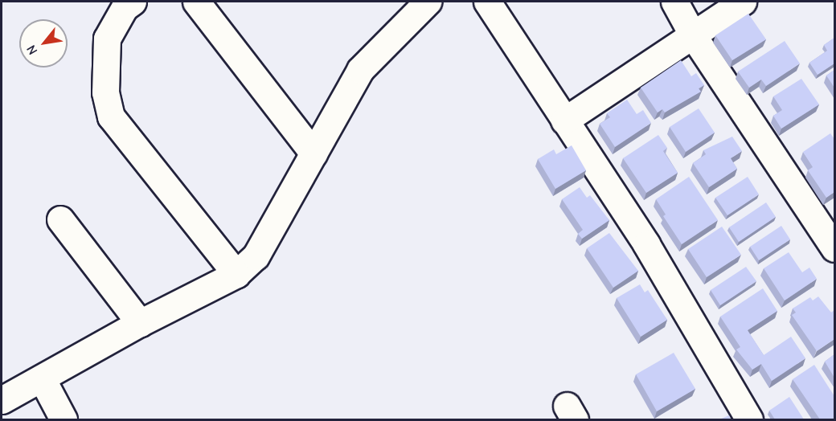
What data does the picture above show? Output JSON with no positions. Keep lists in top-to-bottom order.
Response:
{
  "north": "bottom left"
}
